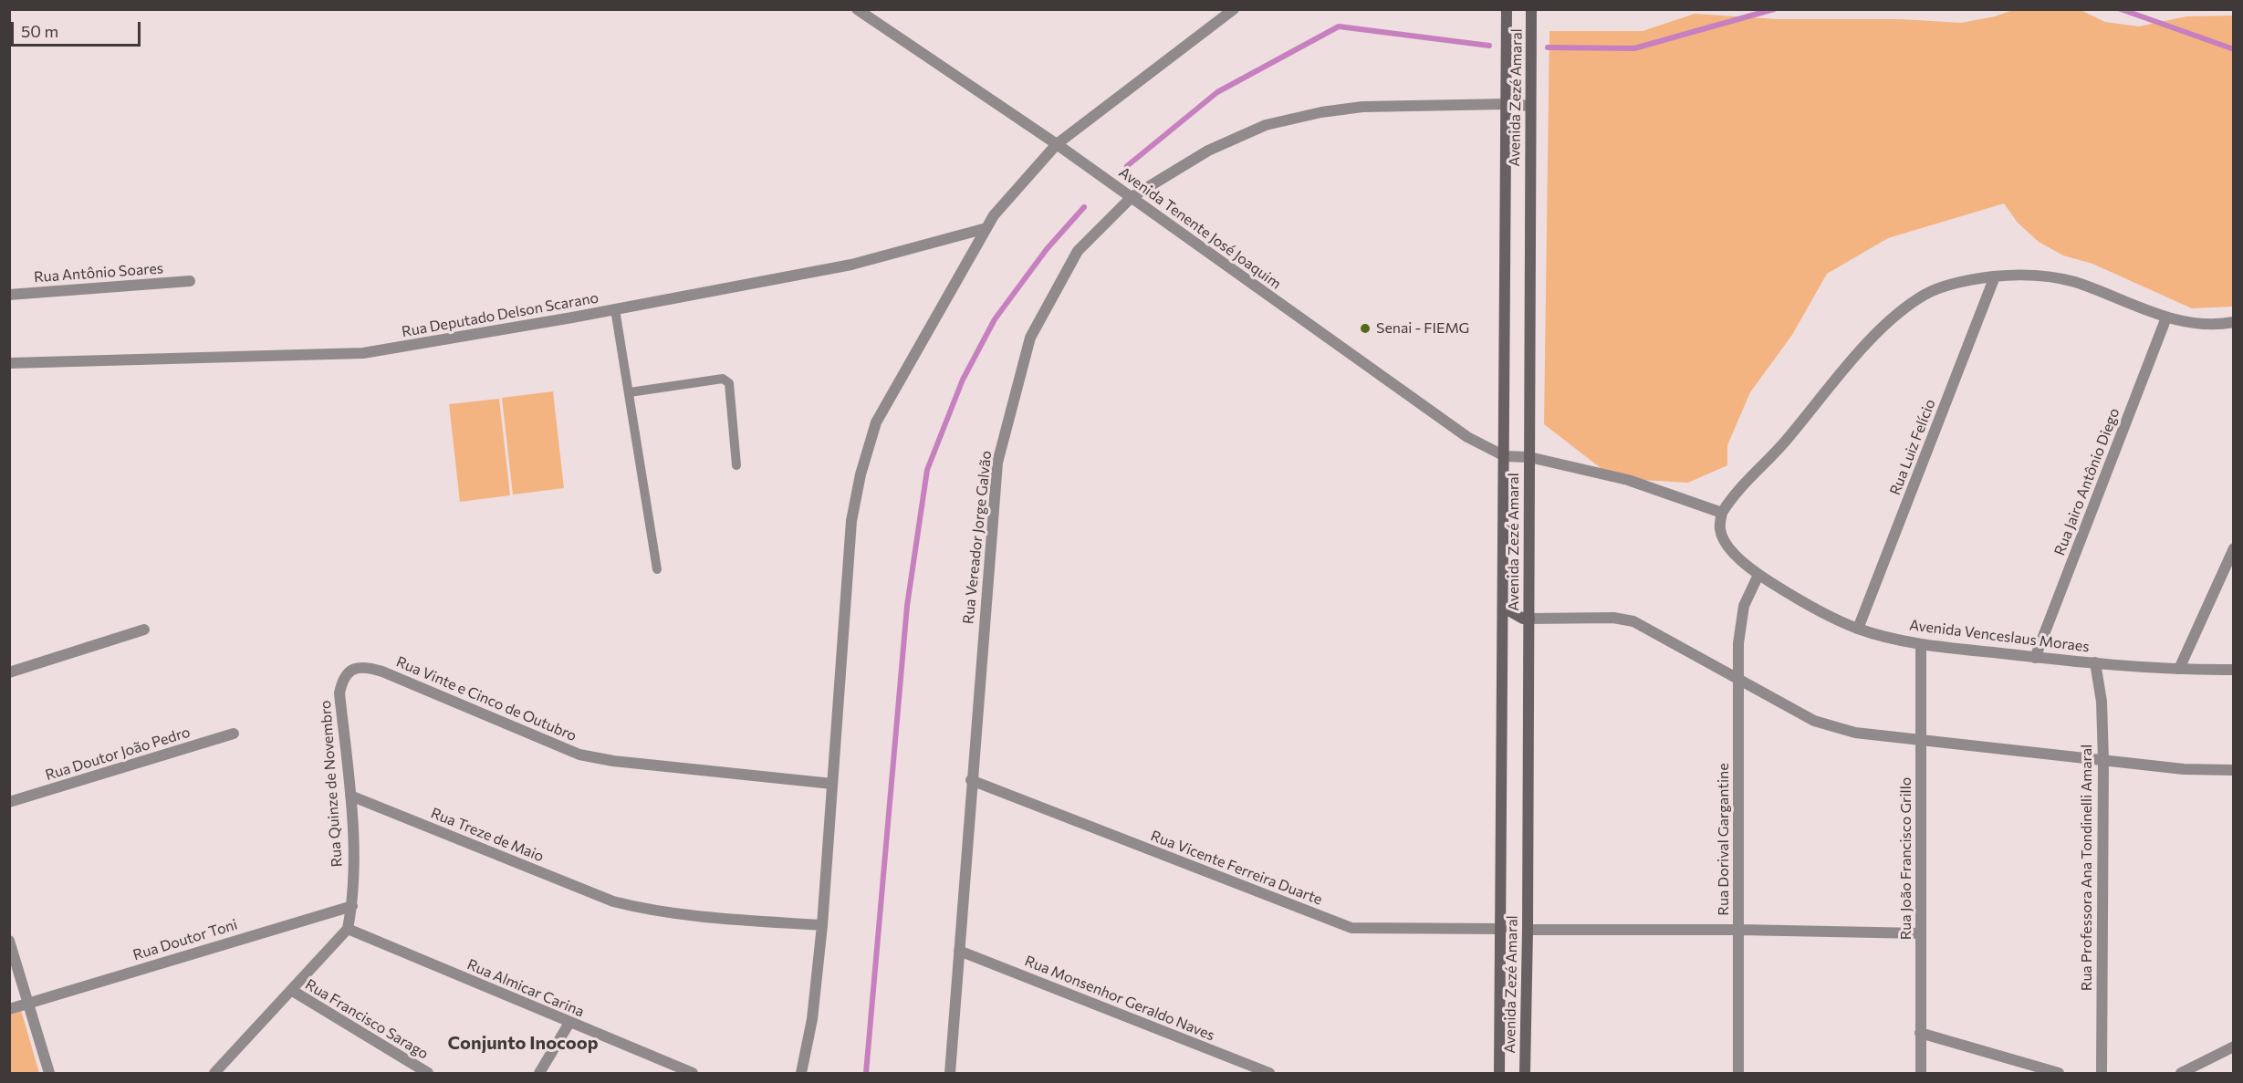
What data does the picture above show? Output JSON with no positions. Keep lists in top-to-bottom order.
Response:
{
  "streets": {
    "main road": ["Avenida Zezé Amaral"],
    "street": [
      "Avenida Tenente José Joaquim",
      "Rua Antônio Soares",
      "Rua Deputado Delson Scarano",
      "Rua Luiz Felício",
      "Rua Jairo Antônio Diego",
      "Rua Vereador Jorge Galvão",
      "Avenida Venceslaus Moraes",
      "Rua Vinte e Cinco de Outubro",
      "Rua Doutor João Pedro",
      "Rua Quinze de Novembro",
      "Rua Treze de Maio",
      "Rua Dorival Gargantine",
      "Rua João Francisco Grillo",
      "Rua Vicente Ferreira Duarte",
      "Rua Professora Ana Tondinelli Amaral",
      "Rua Doutor Toni",
      "Rua Almicar Carina",
      "Rua Monsenhor Geraldo Naves",
      "Rua Francisco Sarago"
    ]
  },
  "crossings": [
    ["Avenida Zezé Amaral", "Avenida Tenente José Joaquim"],
    ["Avenida Zezé Amaral", "Rua Vereador Jorge Galvão"],
    ["Avenida Zezé Amaral", "Rua Vicente Ferreira Duarte"],
    ["Avenida Tenente José Joaquim", "Rua Vereador Jorge Galvão"],
    ["Rua Luiz Felício", "Avenida Venceslaus Moraes"],
    ["Rua Jairo Antônio Diego", "Avenida Venceslaus Moraes"],
    ["Rua Vereador Jorge Galvão", "Rua Vicente Ferreira Duarte"],
    ["Rua Vereador Jorge Galvão", "Rua Monsenhor Geraldo Naves"],
    ["Avenida Venceslaus Moraes", "Rua Dorival Gargantine"],
    ["Avenida Venceslaus Moraes", "Rua João Francisco Grillo"],
    ["Avenida Venceslaus Moraes", "Rua Professora Ana Tondinelli Amaral"],
    ["Rua Vinte e Cinco de Outubro", "Rua Quinze de Novembro"],
    ["Rua Quinze de Novembro", "Rua Treze de Maio"],
    ["Rua Quinze de Novembro", "Rua Doutor Toni"],
    ["Rua Quinze de Novembro", "Rua Almicar Carina"]
  ],
  "districts": ["Conjunto Inocoop"],
  "places": ["Senai - FIEMG"],
  "scale_bar": "50 m"
}
